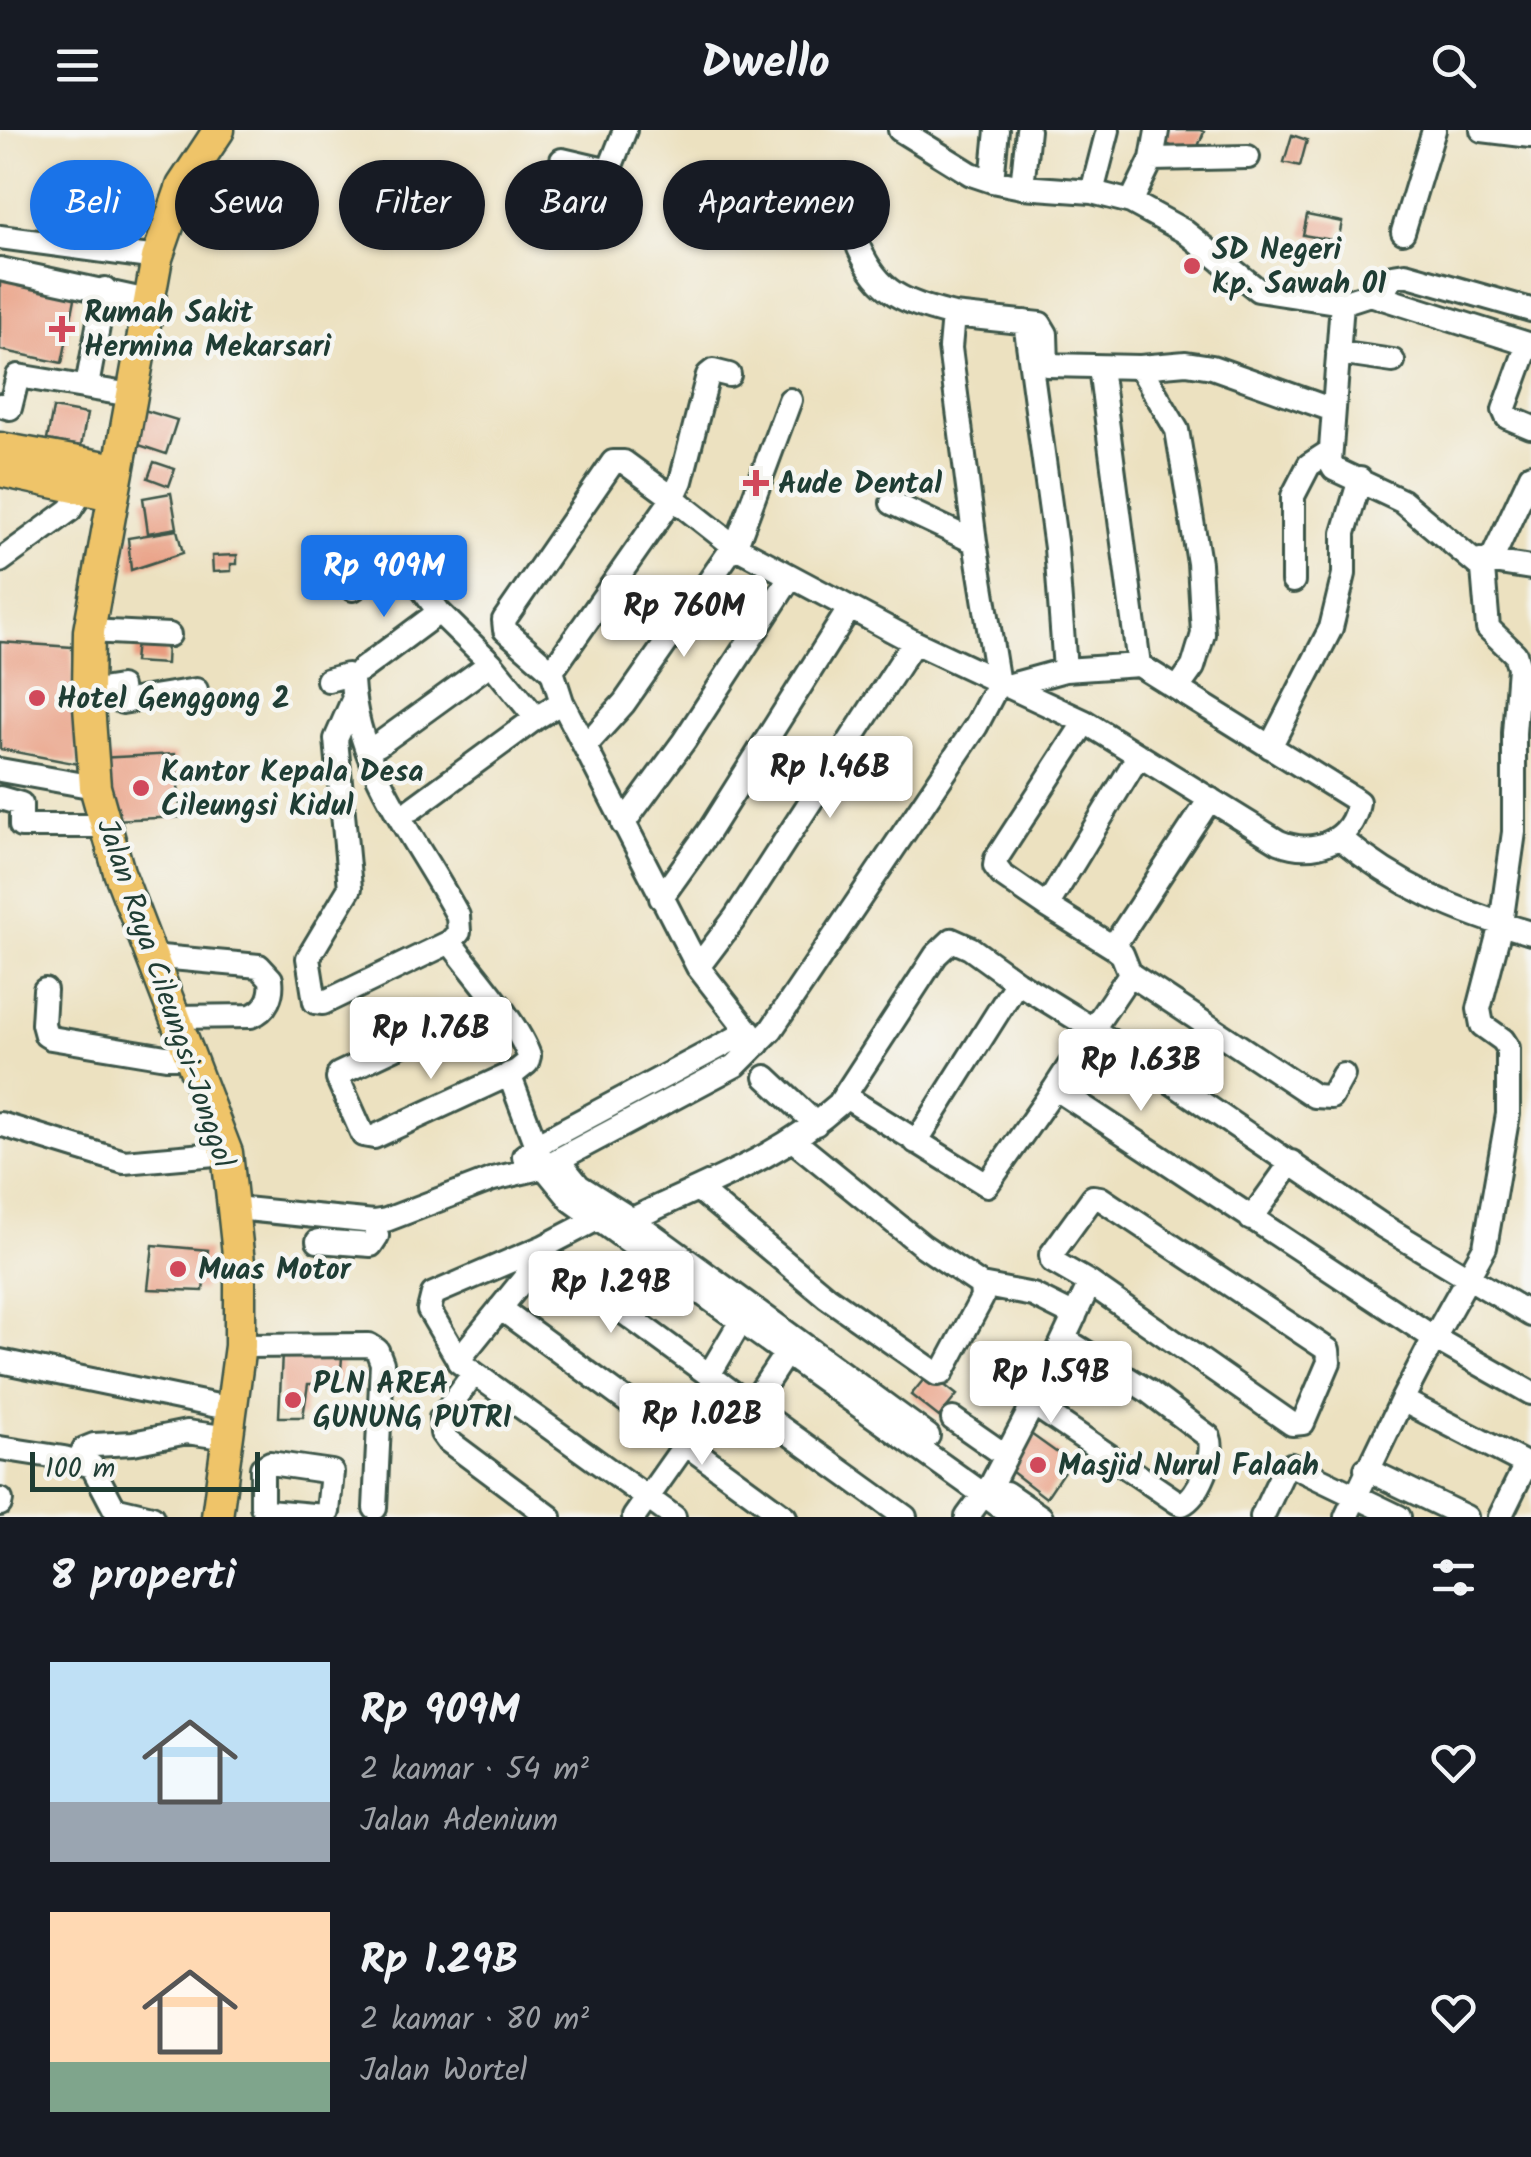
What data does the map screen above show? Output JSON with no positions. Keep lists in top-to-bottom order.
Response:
{
  "streets": {
    "main road": ["Jalan Raya Cileungsi-Jonggol"]
  },
  "places": {
    "other": [
      "SD Negeri Kp. Sawah 01",
      "Hotel Genggong 2",
      "Kantor Kepala Desa Cileungsi Kidul",
      "Muas Motor",
      "PLN AREA GUNUNG PUTRI",
      "Masjid Nurul Falaah"
    ],
    "health": ["Rumah Sakit Hermina Mekarsari", "Aude Dental"]
  },
  "scale_bar": "100 m",
  "page": {
    "header": "Dwello",
    "chip": [
      "Beli",
      "Sewa",
      "Filter",
      "Baru",
      "Apartemen"
    ],
    "price": [
      "Rp 909M",
      "Rp 760M",
      "Rp 1.46B",
      "Rp 1.76B",
      "Rp 1.63B",
      "Rp 1.29B",
      "Rp 1.59B",
      "Rp 1.02B"
    ],
    "scale": "100 m",
    "heading": "8 properti",
    "list": [
      {
        "name": "Rp 909M",
        "note": "2 kamar · 54 m² · Jalan Adenium"
      },
      {
        "name": "Rp 1.29B",
        "note": "2 kamar · 80 m² · Jalan Wortel"
      }
    ]
  }
}
